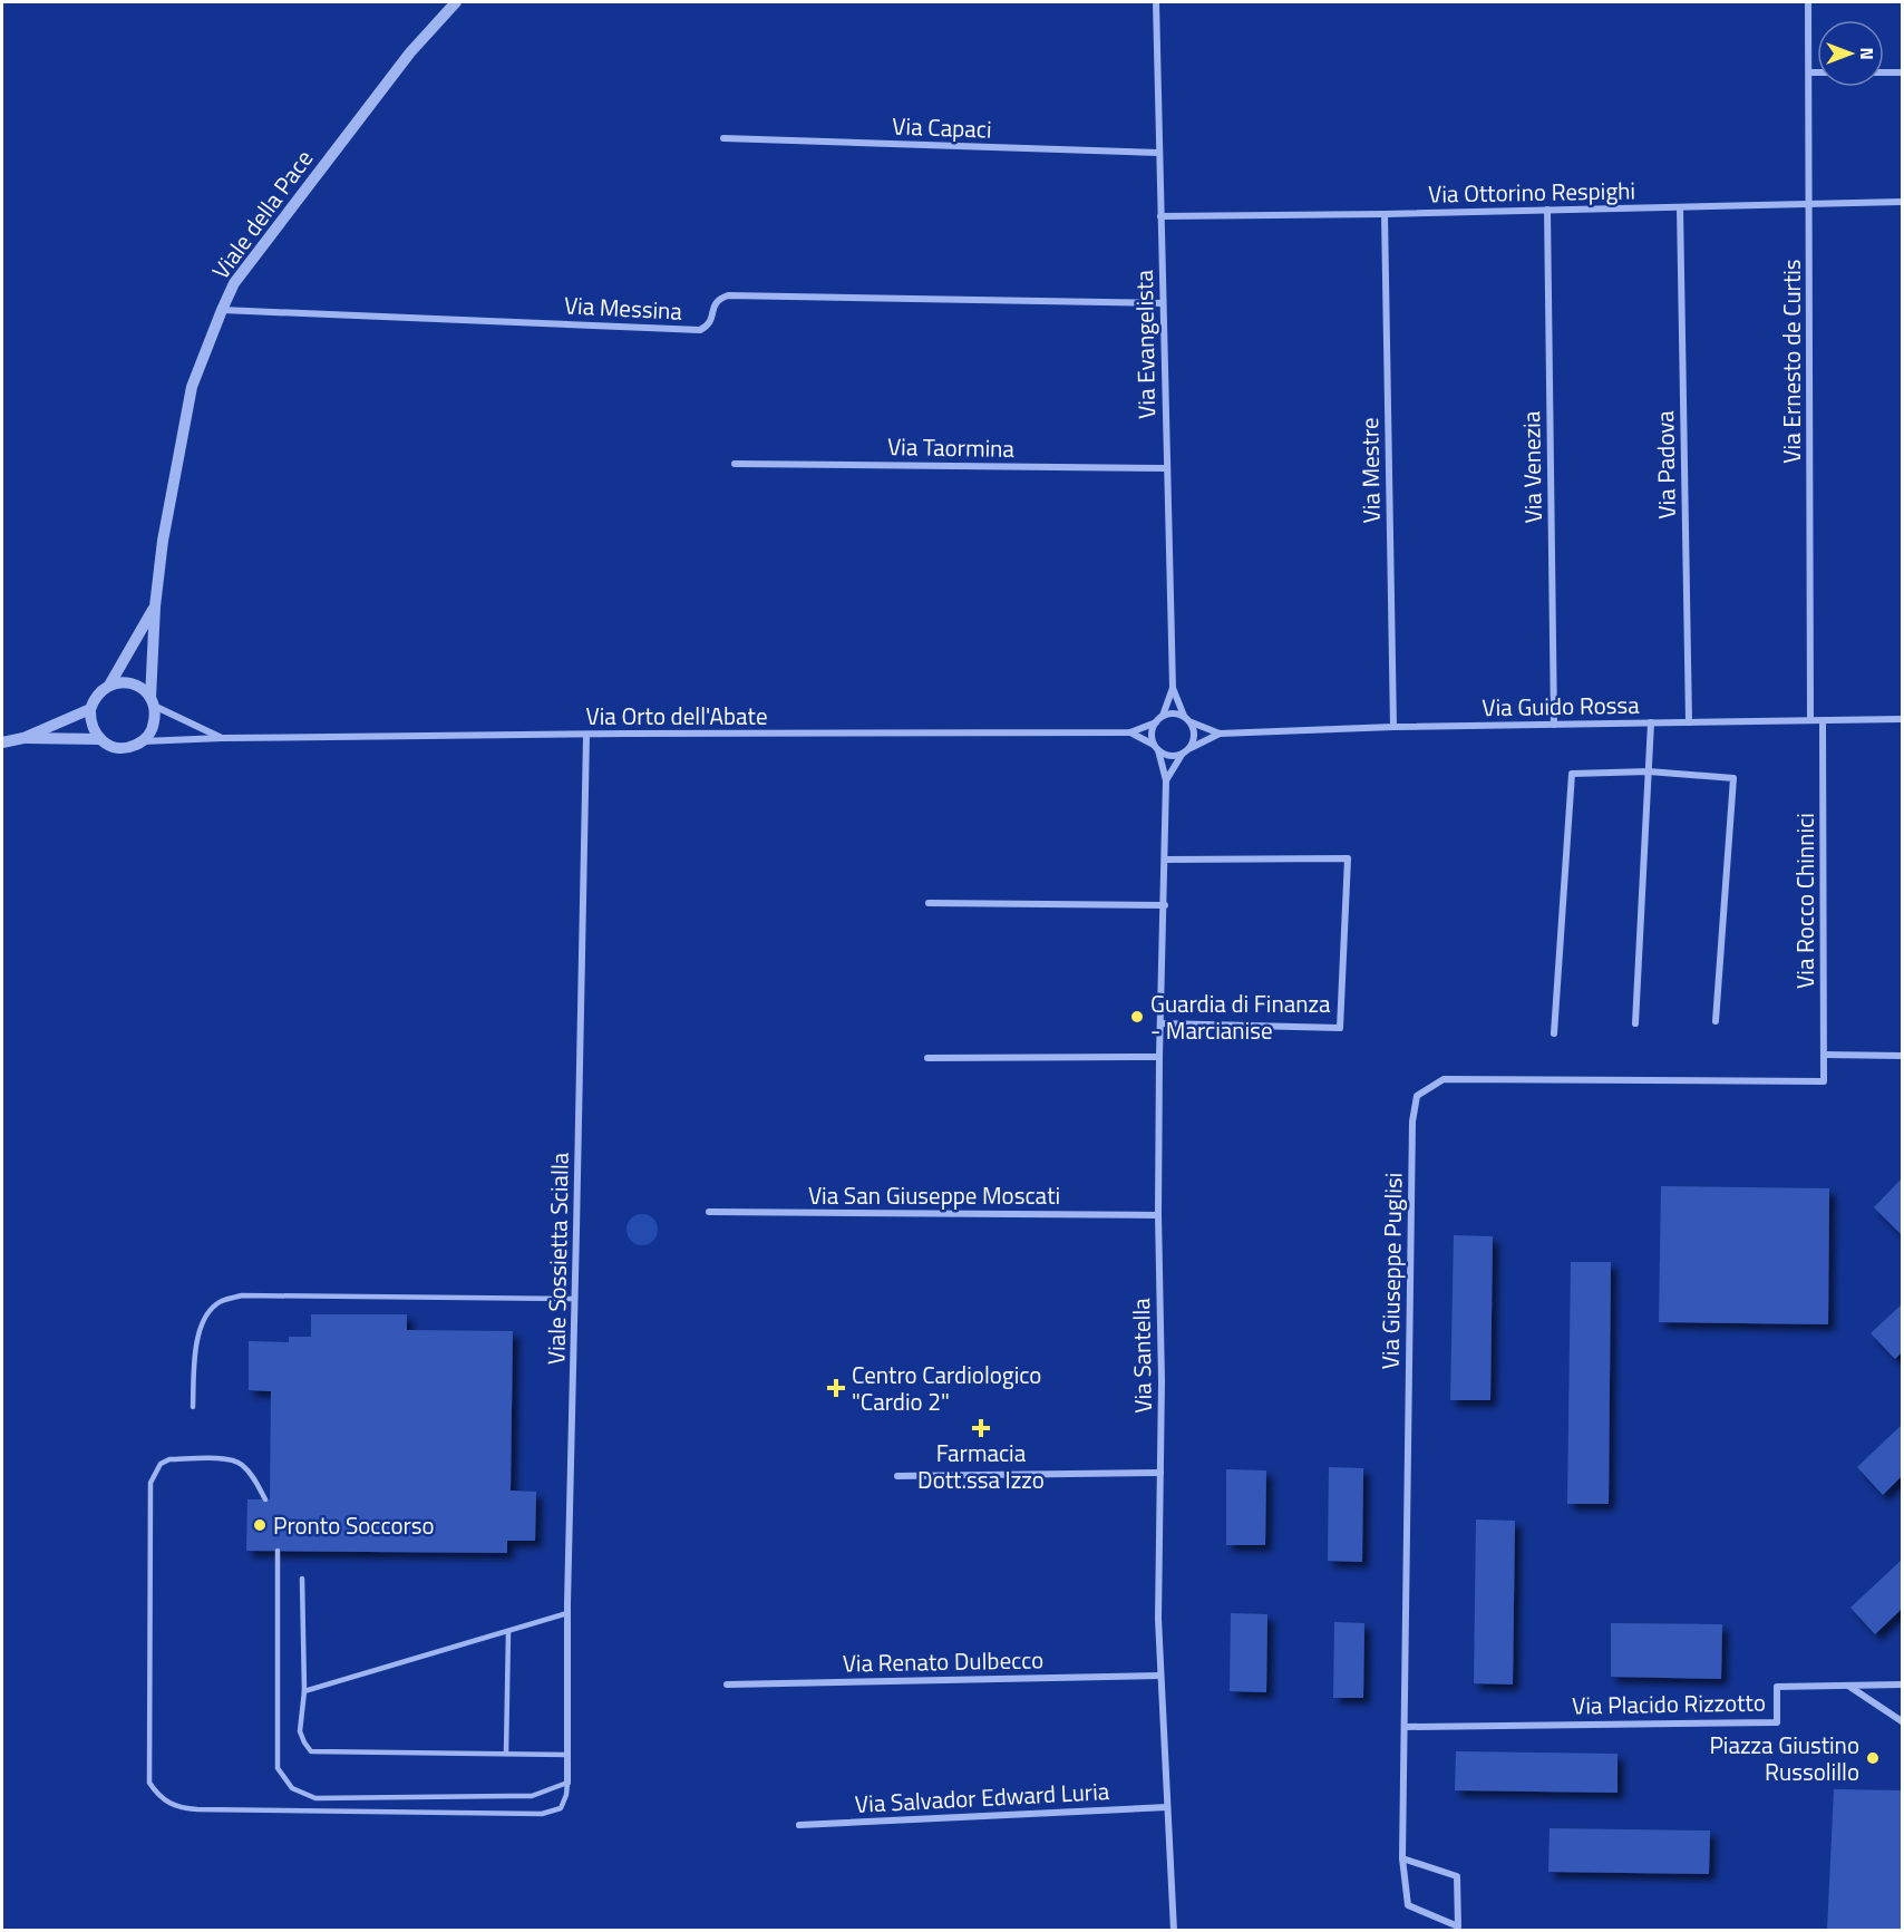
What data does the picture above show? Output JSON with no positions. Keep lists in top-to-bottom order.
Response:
{
  "streets": {
    "street": [
      "Via Capaci",
      "Via Ottorino Respighi",
      "Viale della Pace",
      "Via Messina",
      "Via Evangelista",
      "Via Ernesto de Curtis",
      "Via Taormina",
      "Via Padova",
      "Via Venezia",
      "Via Mestre",
      "Via Guido Rossa",
      "Via Orto dell'Abate",
      "Via Rocco Chinnici",
      "Via San Giuseppe Moscati",
      "Viale Sossietta Scialla",
      "Via Giuseppe Puglisi",
      "Via Santella",
      "Via Renato Dulbecco",
      "Via Placido Rizzotto",
      "Via Salvador Edward Luria"
    ]
  },
  "crossings": [
    ["Via Capaci", "Via Evangelista"],
    ["Via Ottorino Respighi", "Via Evangelista"],
    ["Via Ottorino Respighi", "Via Ernesto de Curtis"],
    ["Via Ottorino Respighi", "Via Padova"],
    ["Via Ottorino Respighi", "Via Venezia"],
    ["Via Ottorino Respighi", "Via Mestre"],
    ["Viale della Pace", "Via Messina"],
    ["Viale della Pace", "Via Orto dell'Abate"],
    ["Via Messina", "Via Evangelista"],
    ["Via Evangelista", "Via Taormina"],
    ["Via Evangelista", "Via Guido Rossa"],
    ["Via Evangelista", "Via Orto dell'Abate"],
    ["Via Evangelista", "Via Santella"],
    ["Via Ernesto de Curtis", "Via Guido Rossa"],
    ["Via Padova", "Via Guido Rossa"],
    ["Via Venezia", "Via Guido Rossa"],
    ["Via Mestre", "Via Guido Rossa"],
    ["Via Guido Rossa", "Via Orto dell'Abate"],
    ["Via Guido Rossa", "Via Rocco Chinnici"],
    ["Via Guido Rossa", "Via Santella"],
    ["Via Orto dell'Abate", "Viale Sossietta Scialla"],
    ["Via Orto dell'Abate", "Via Santella"],
    ["Via Rocco Chinnici", "Via Giuseppe Puglisi"],
    ["Via San Giuseppe Moscati", "Via Santella"],
    ["Via Giuseppe Puglisi", "Via Placido Rizzotto"],
    ["Via Santella", "Via Renato Dulbecco"],
    ["Via Santella", "Via Salvador Edward Luria"]
  ],
  "places": {
    "other": ["Guardia di Finanza - Marcianise", "Pronto Soccorso", "Piazza Giustino Russolillo"],
    "health": ["Centro Cardiologico \"Cardio 2\"", "Farmacia Dott.ssa Izzo"]
  },
  "north": "right"
}
